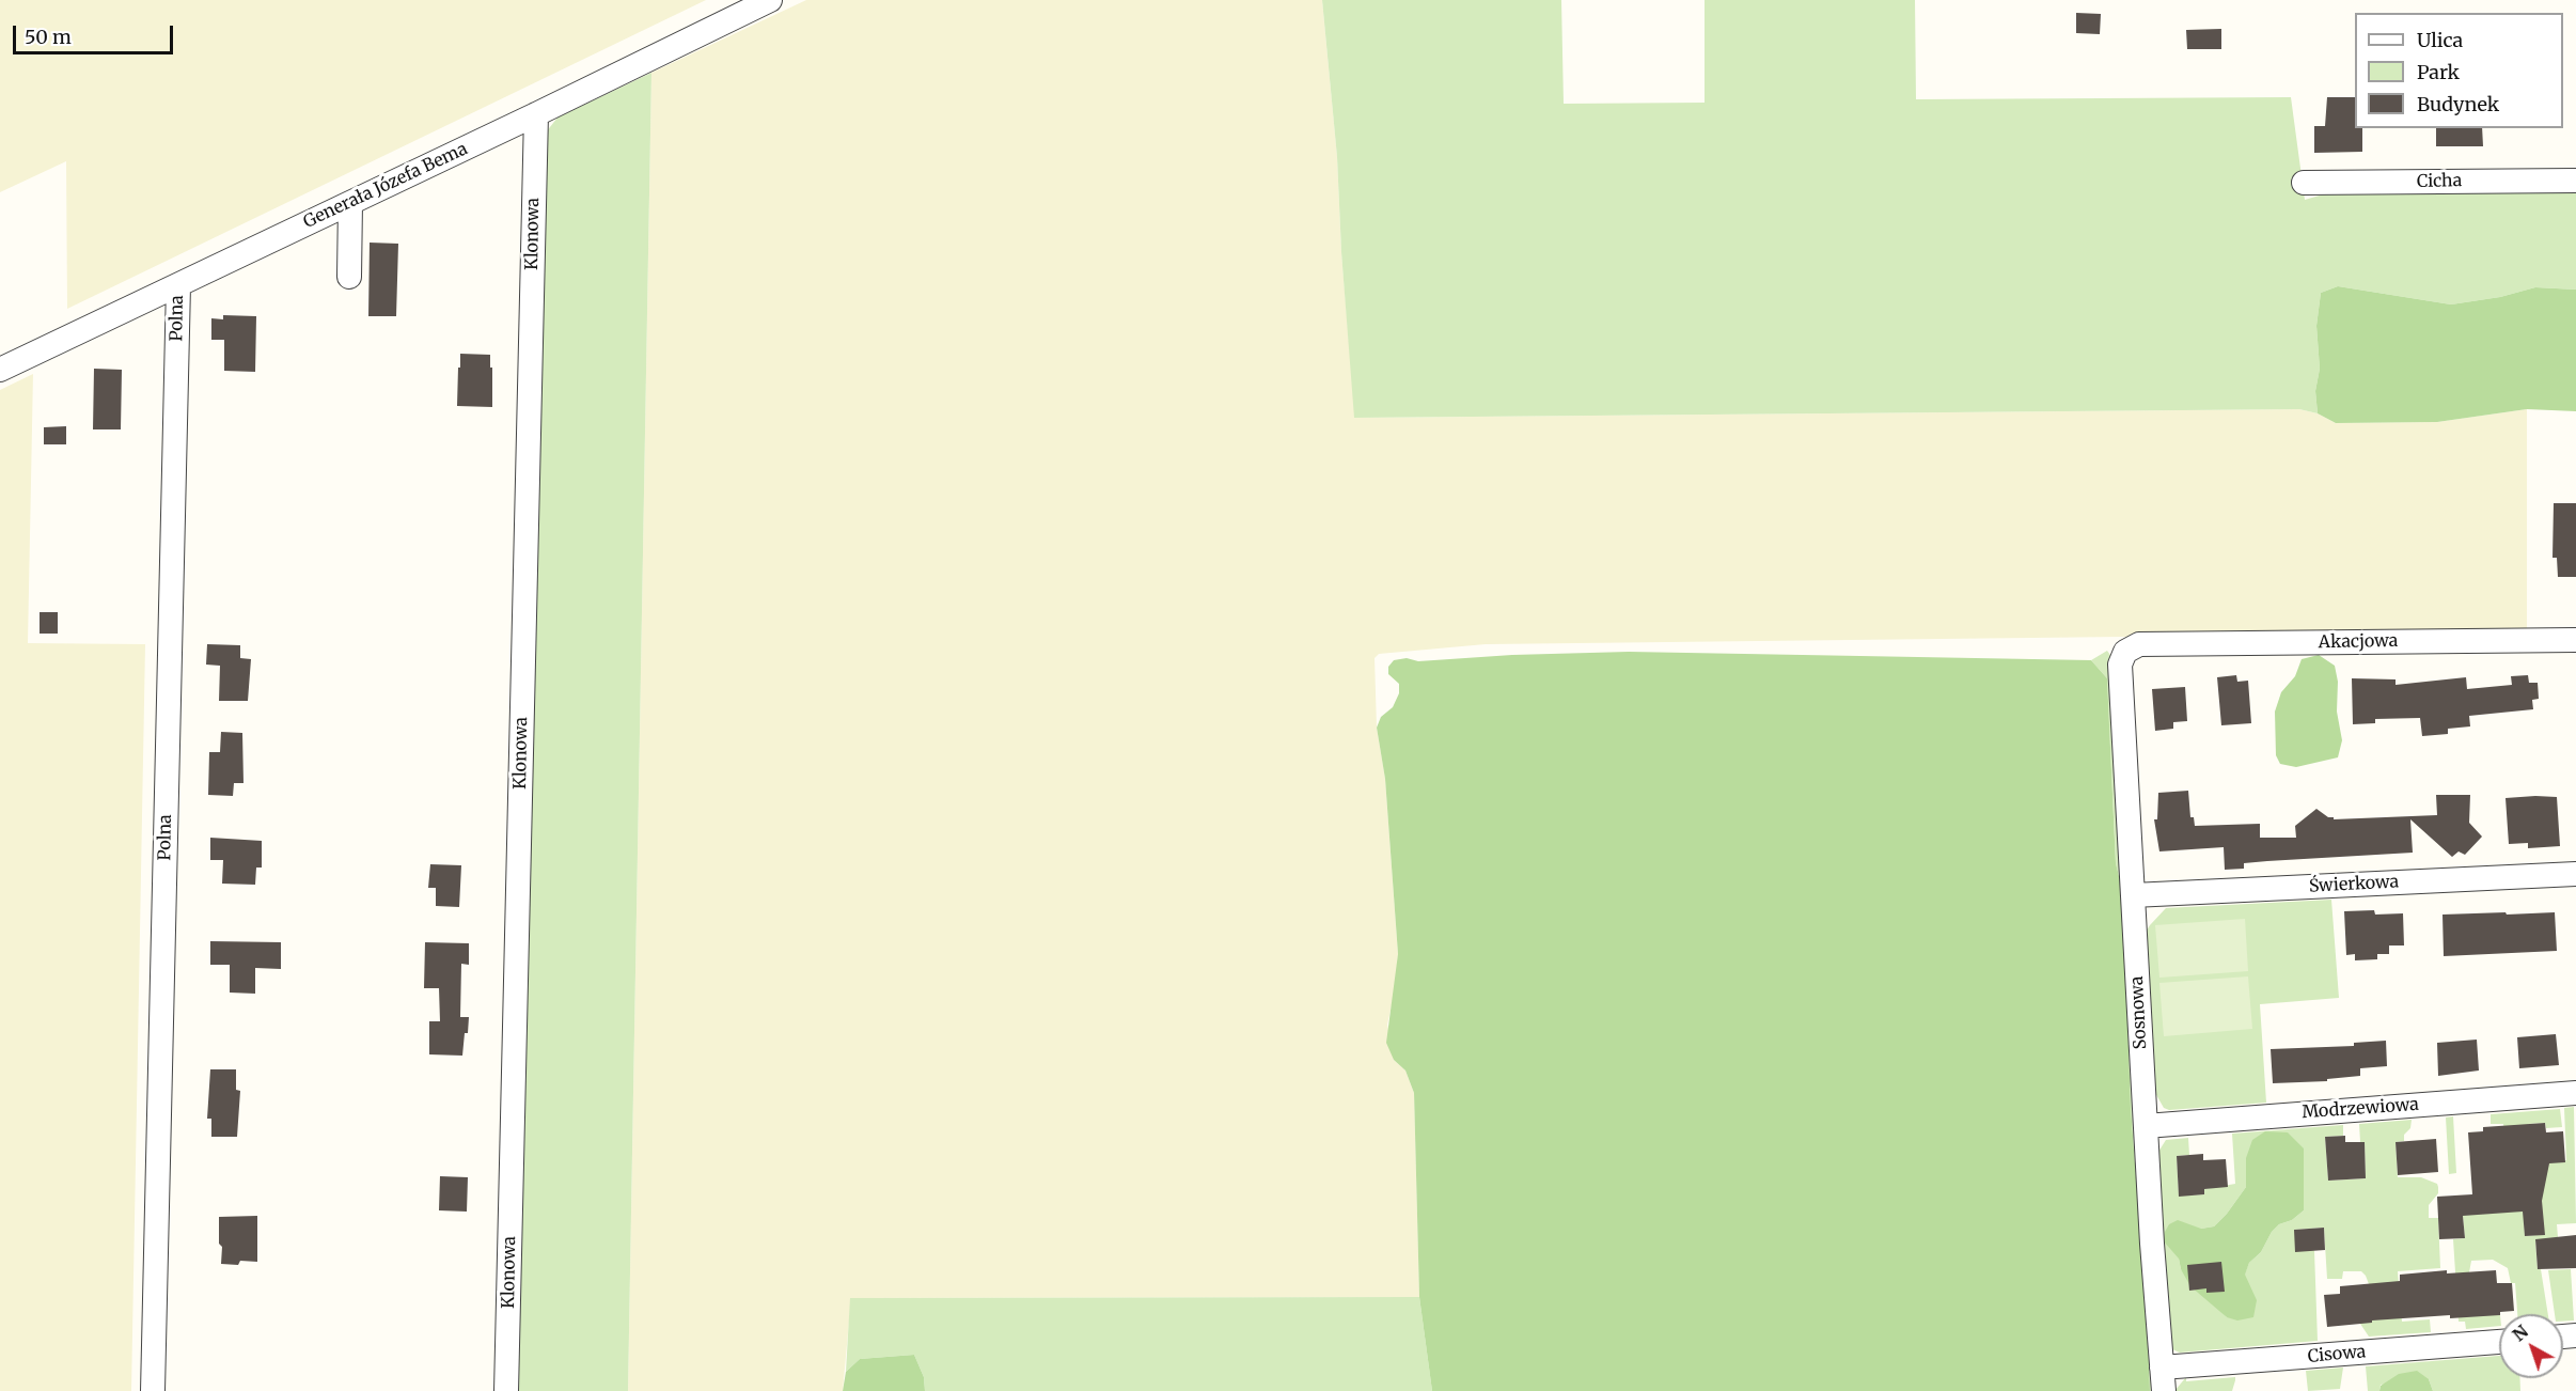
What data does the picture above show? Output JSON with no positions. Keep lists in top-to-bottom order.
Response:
{
  "streets": {
    "street": [
      "Cicha",
      "Generała Józefa Bema",
      "Klonowa",
      "Polna",
      "Akacjowa",
      "Świerkowa",
      "Sosnowa",
      "Modrzewiowa",
      "Cisowa"
    ]
  },
  "crossings": [
    ["Generała Józefa Bema", "Klonowa"],
    ["Generała Józefa Bema", "Polna"],
    ["Akacjowa", "Sosnowa"],
    ["Świerkowa", "Sosnowa"],
    ["Sosnowa", "Modrzewiowa"],
    ["Sosnowa", "Cisowa"]
  ],
  "legend": ["Ulica", "Park", "Budynek"],
  "scale_bar": "50 m",
  "north": "top left"
}
